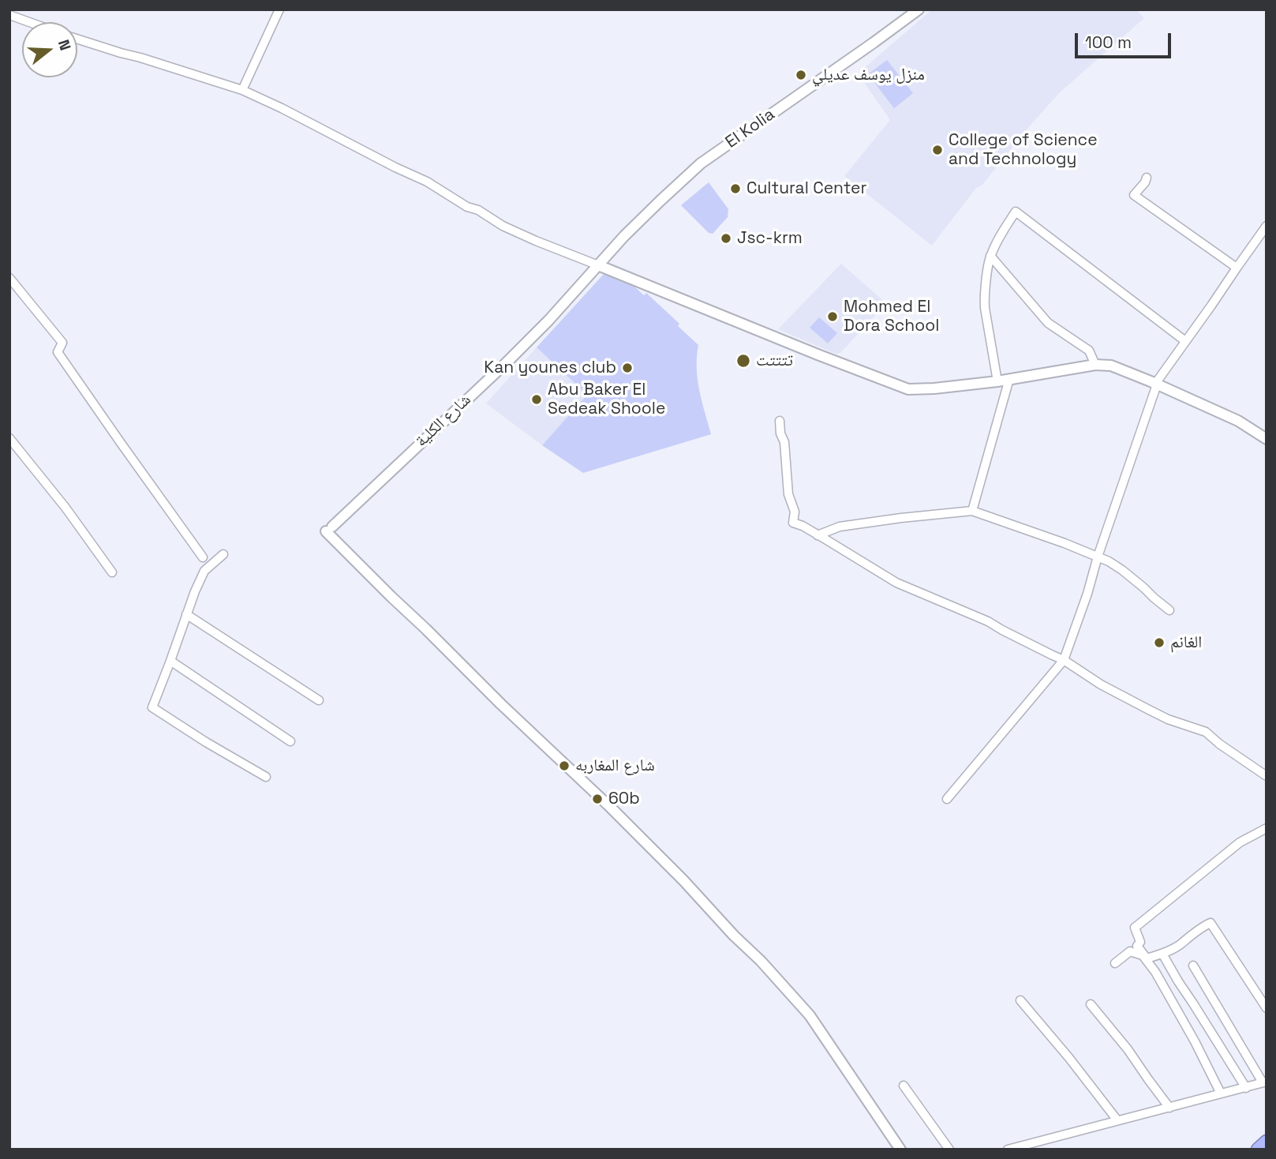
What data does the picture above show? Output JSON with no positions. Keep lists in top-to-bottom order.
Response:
{
  "streets": {
    "street": ["El Kolia", "شارع الكلية"]
  },
  "crossings": [
    ["El Kolia", "شارع الكلية"]
  ],
  "places": [
    "منزل يوسف عديلي",
    "College of Science and Technology",
    "Cultural Center",
    "Jsc-krm",
    "Mohmed El Dora School",
    "تتتتت",
    "Kan younes club",
    "Abu Baker El Sedeak Shoole",
    "الغانم",
    "شارع المغاربه",
    "60b"
  ],
  "scale_bar": "100 m",
  "north": "right"
}
